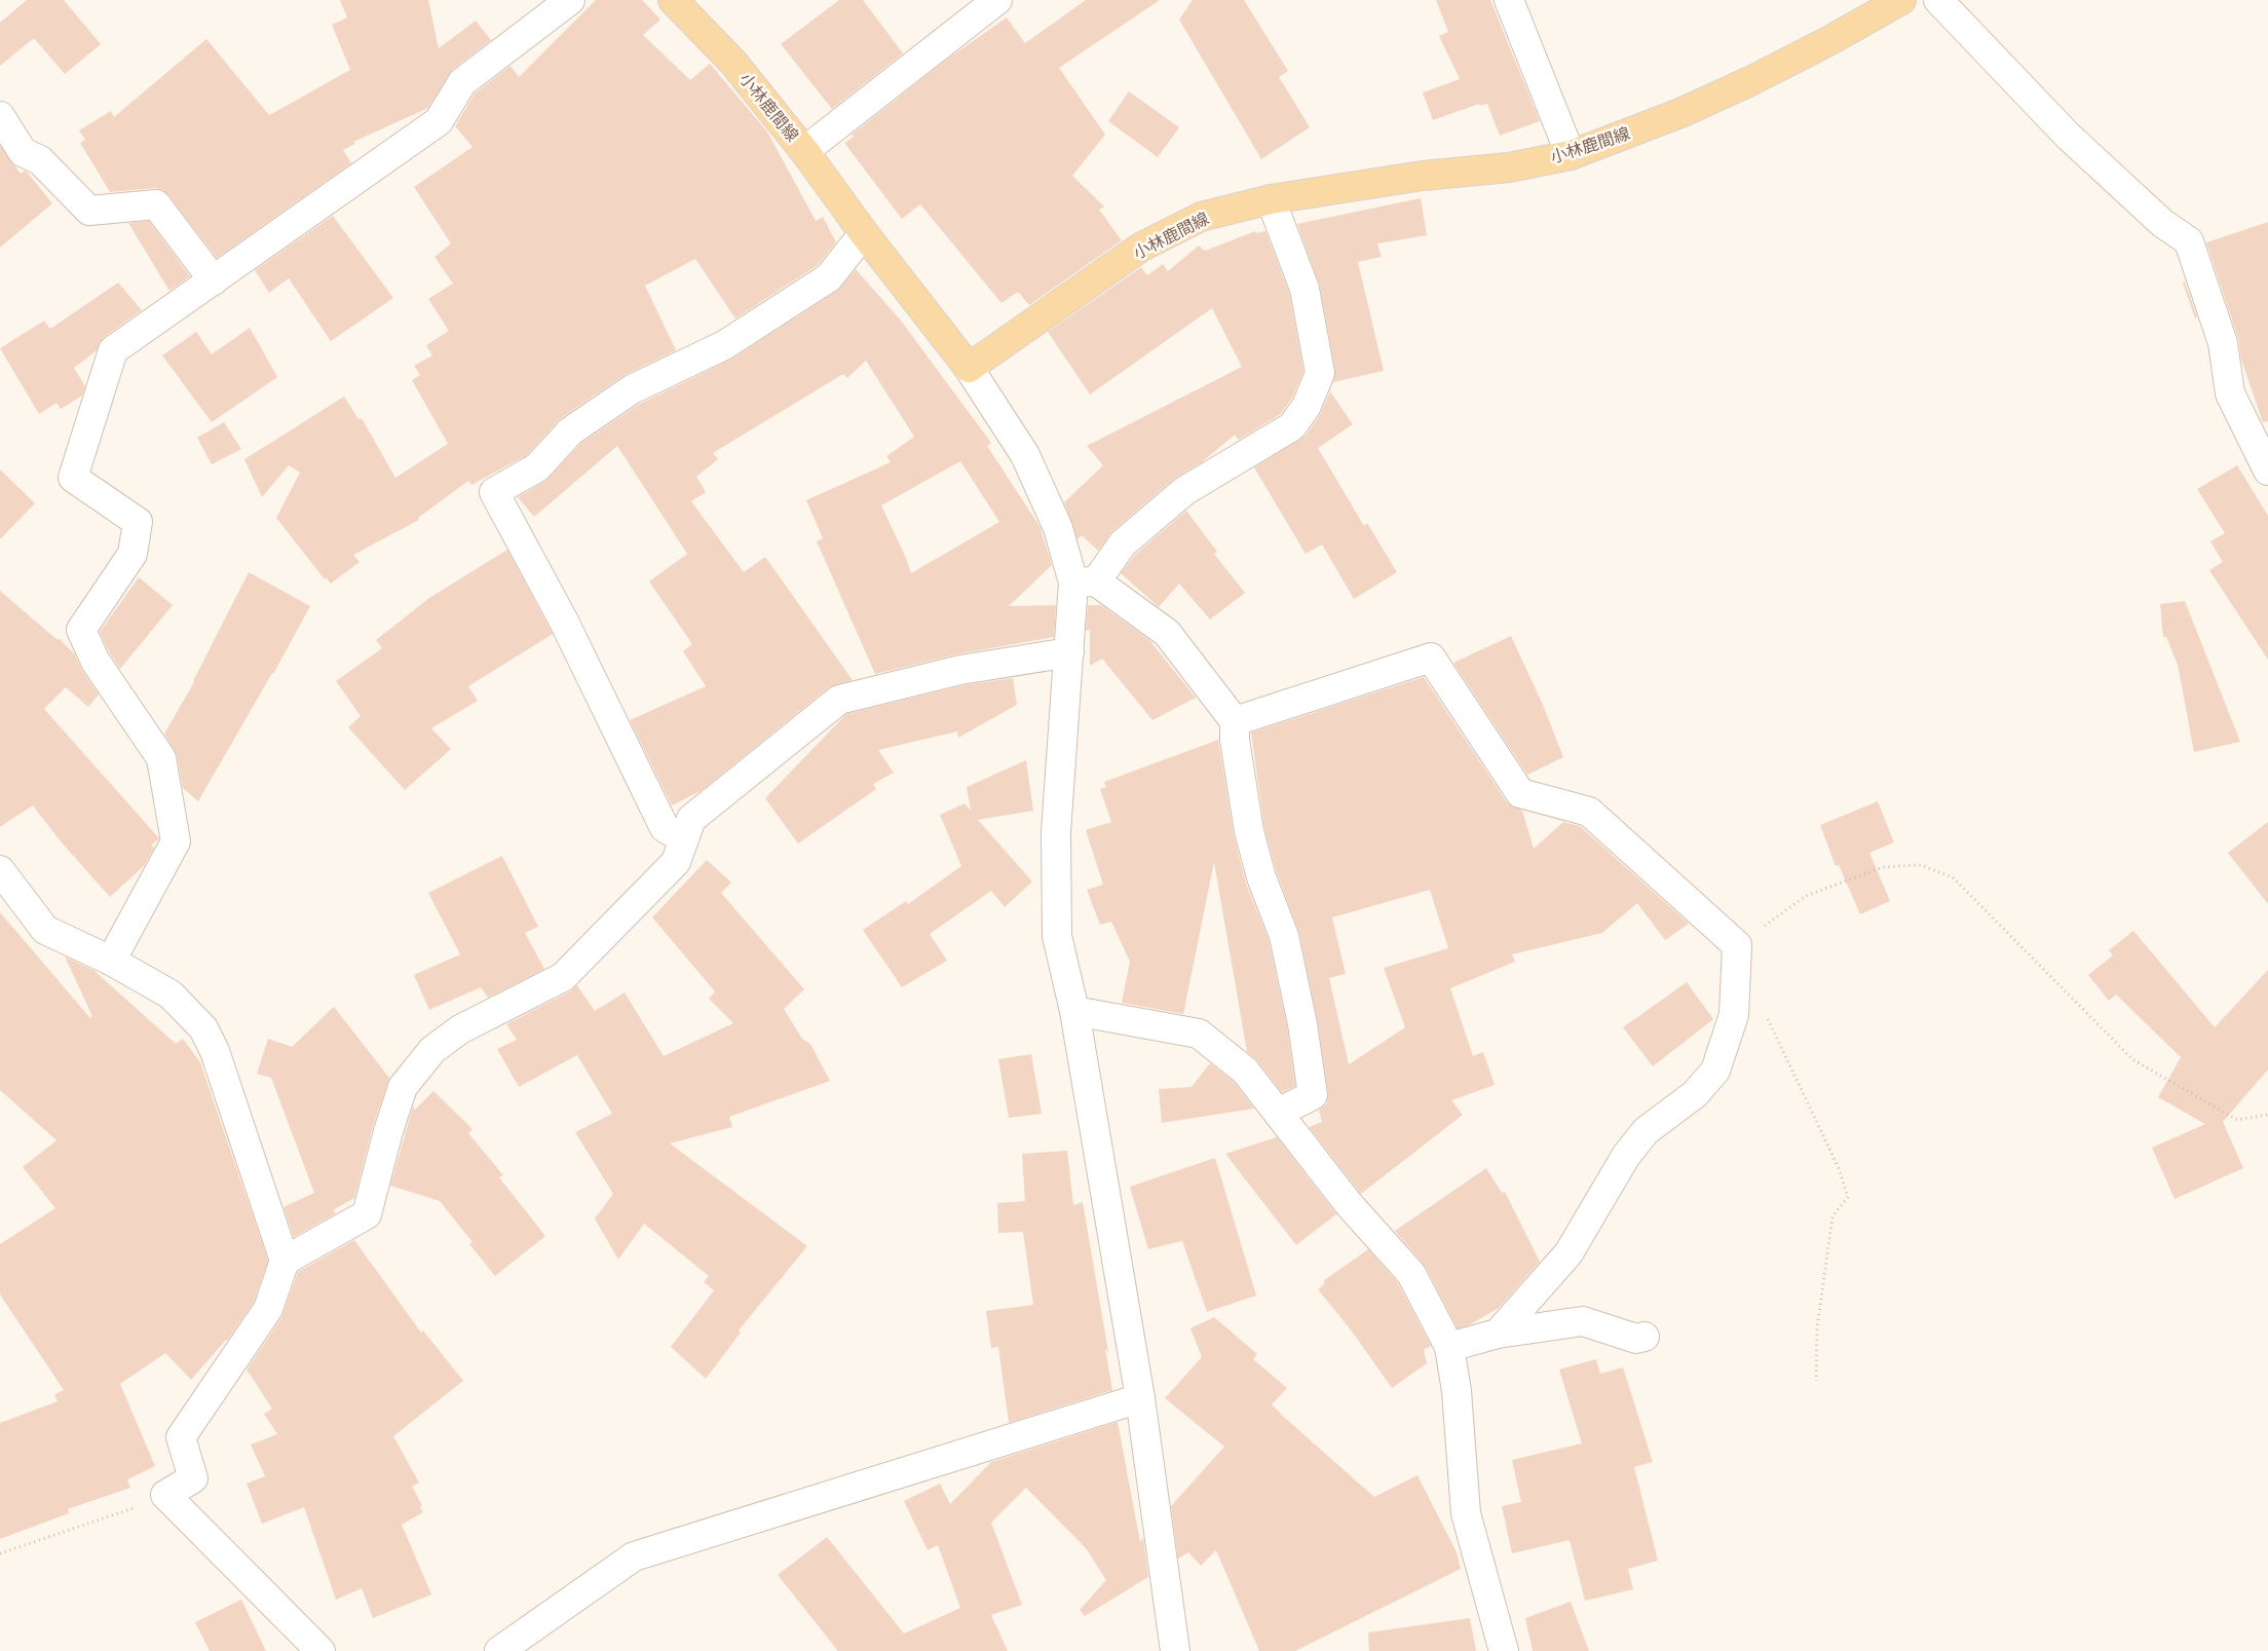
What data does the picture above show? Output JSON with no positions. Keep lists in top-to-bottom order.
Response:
{
  "streets": {
    "main road": ["小林鹿間線"]
  }
}
